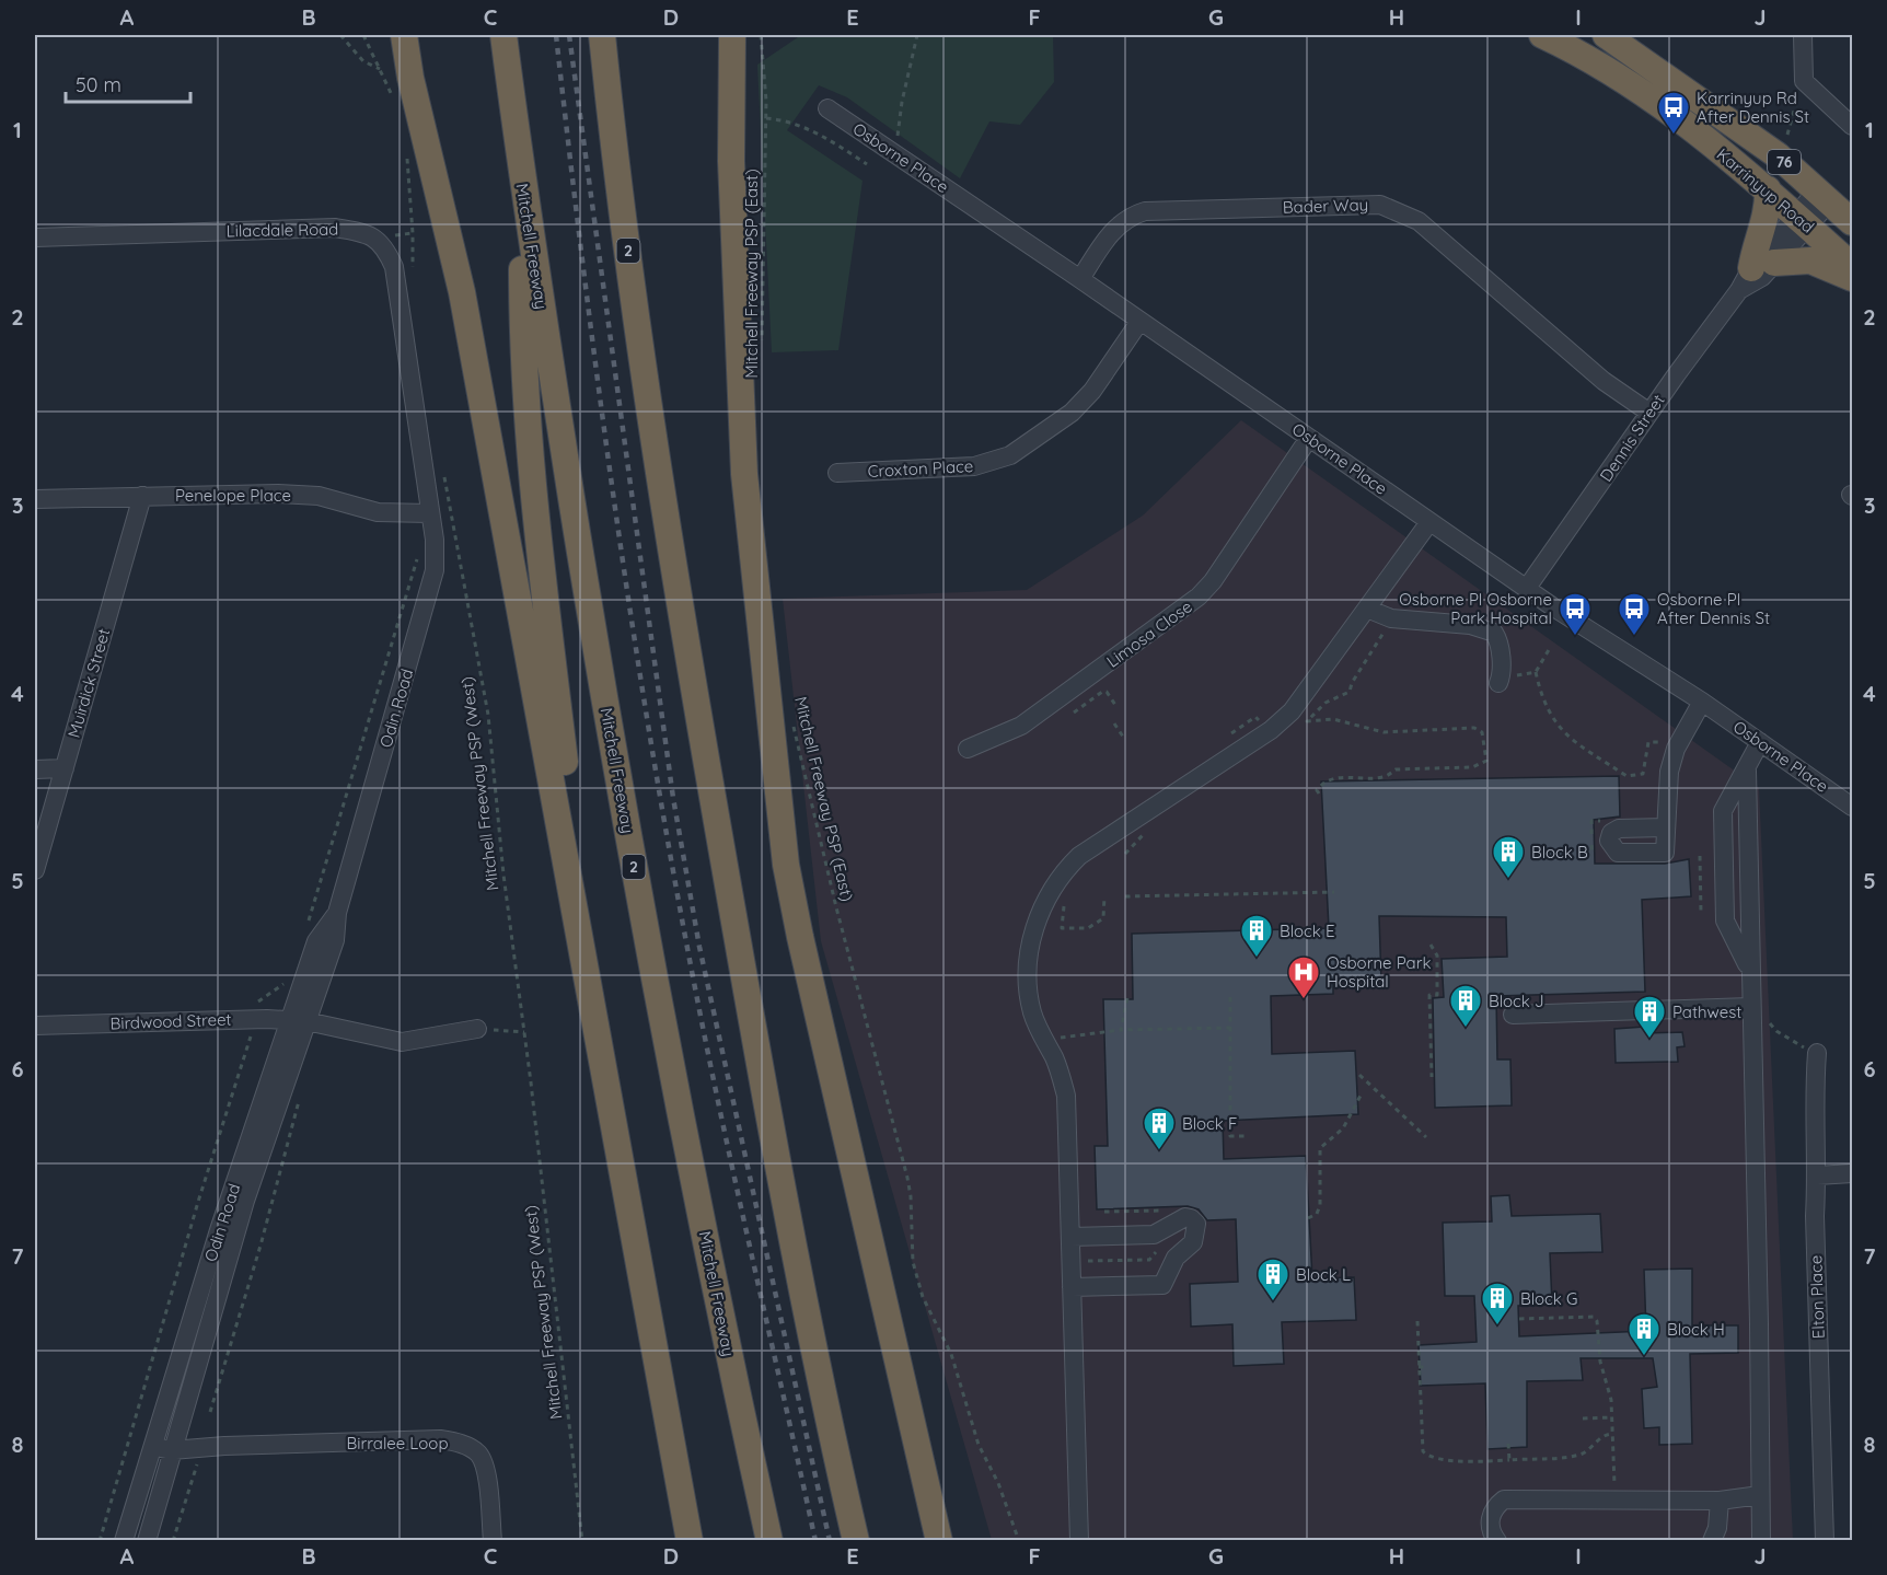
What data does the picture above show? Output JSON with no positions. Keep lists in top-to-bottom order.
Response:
{
  "streets": {
    "highway": [
      "76",
      "Karrinyup Road",
      "Mitchell Freeway",
      "2"
    ],
    "street": [
      "Osborne Place",
      "Bader Way",
      "Lilacdale Road",
      "Dennis Street",
      "Croxton Place",
      "Penelope Place",
      "Limosa Close",
      "Muirdick Street",
      "Odin Road",
      "Birdwood Street",
      "Elton Place",
      "Birralee Loop"
    ],
    "path": ["Mitchell Freeway PSP (East)", "Mitchell Freeway PSP (West)"]
  },
  "crossings": [
    ["Osborne Place", "Bader Way"],
    ["Osborne Place", "Dennis Street"],
    ["Osborne Place", "Croxton Place"],
    ["Osborne Place", "Limosa Close"],
    ["Karrinyup Road", "Dennis Street"],
    ["Bader Way", "Dennis Street"],
    ["Lilacdale Road", "Penelope Place"],
    ["Lilacdale Road", "Odin Road"],
    ["Penelope Place", "Muirdick Street"],
    ["Odin Road", "Birdwood Street"],
    ["Odin Road", "Birralee Loop"]
  ],
  "places": {
    "bus stop": ["Karrinyup Rd After Dennis St", "Osborne Pl Osborne Park Hospital", "Osborne Pl After Dennis St"],
    "building": [
      "Block B",
      "Block E",
      "Block J",
      "Pathwest",
      "Block F",
      "Block L",
      "Block G",
      "Block H"
    ],
    "hospital": ["Osborne Park Hospital"]
  },
  "scale_bar": "50 m",
  "grid": {
    "columns": [
      "A",
      "B",
      "C",
      "D",
      "E",
      "F",
      "G",
      "H",
      "I",
      "J"
    ],
    "rows": [
      "1",
      "2",
      "3",
      "4",
      "5",
      "6",
      "7",
      "8"
    ]
  }
}
